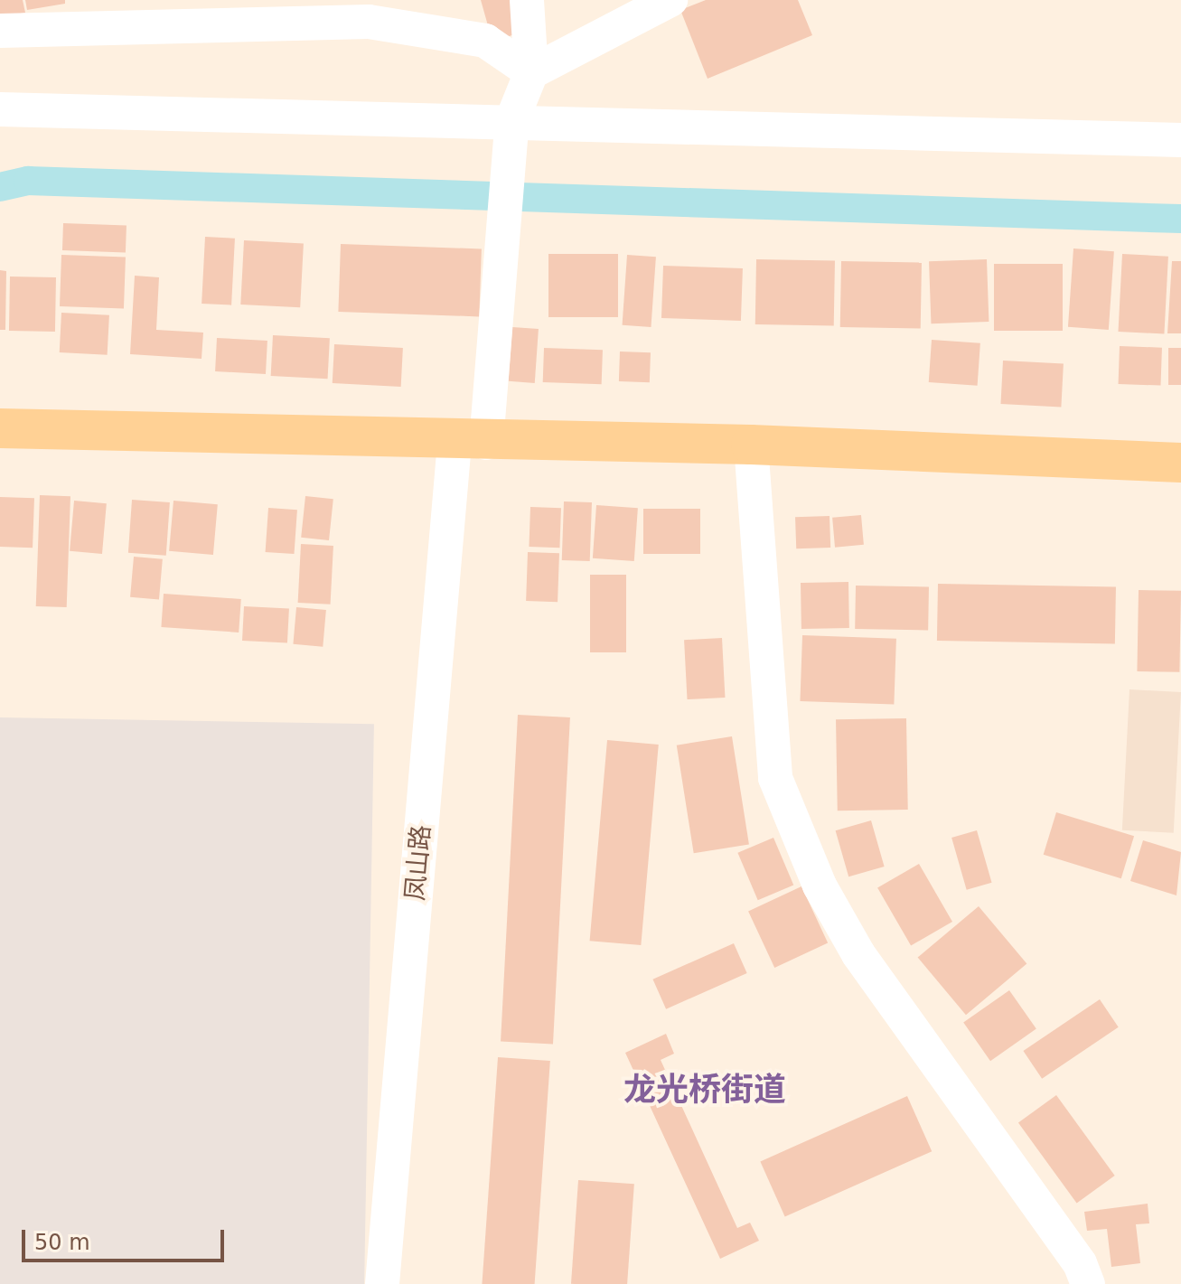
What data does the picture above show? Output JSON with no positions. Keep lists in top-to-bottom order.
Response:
{
  "streets": {
    "street": ["凤山路"]
  },
  "districts": ["龙光桥街道"],
  "scale_bar": "50 m"
}
